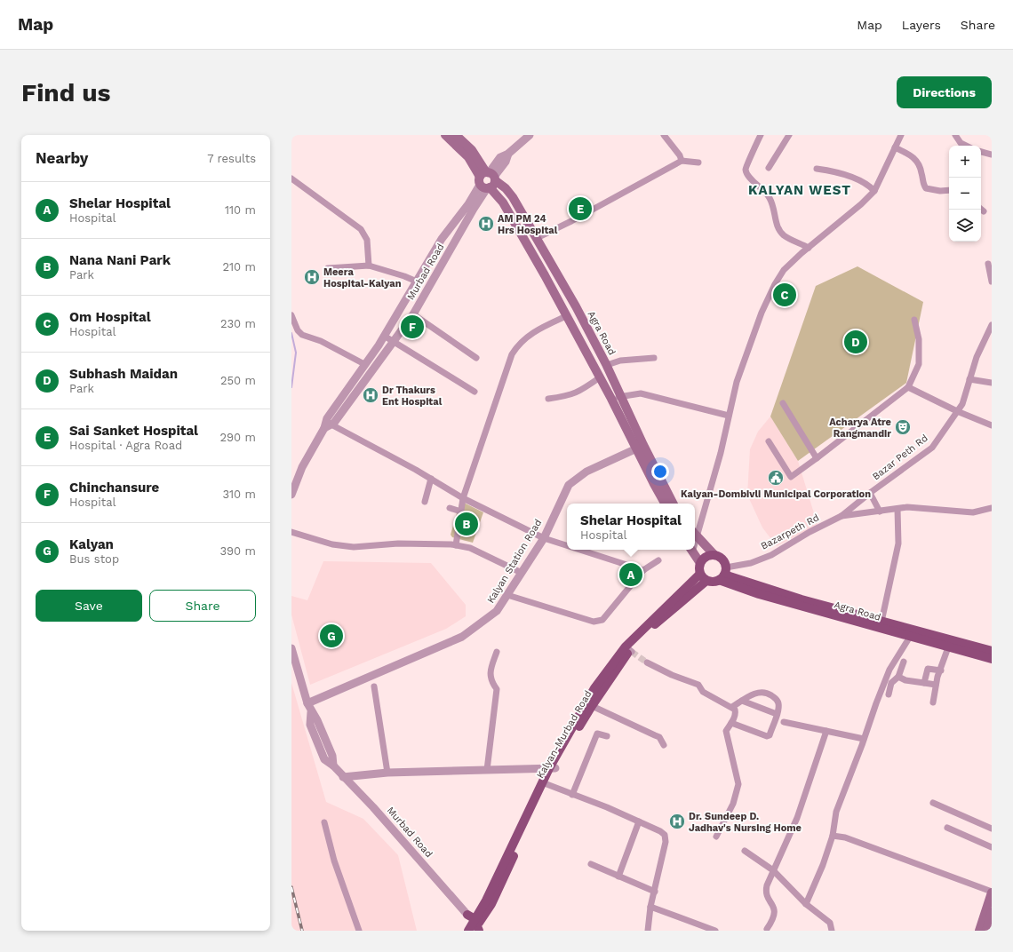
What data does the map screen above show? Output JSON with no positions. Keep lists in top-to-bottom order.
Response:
{
  "streets": {
    "main road": ["Agra Road", "Kalyan-Murbad Road"],
    "street": [
      "Murbad Road",
      "Bazar Peth Rd",
      "Bazarpeth Rd",
      "Kalyan Station Road"
    ]
  },
  "crossings": [
    ["Murbad Road", "Agra Road"],
    ["Murbad Road", "Kalyan Station Road"],
    ["Murbad Road", "Kalyan-Murbad Road"],
    ["Agra Road", "Bazarpeth Rd"],
    ["Agra Road", "Kalyan Station Road"],
    ["Agra Road", "Kalyan-Murbad Road"],
    ["Bazar Peth Rd", "Bazarpeth Rd"],
    ["Bazarpeth Rd", "Kalyan-Murbad Road"]
  ],
  "districts": ["KALYAN WEST"],
  "places": {
    "hospital": [
      "AM PM 24 Hrs Hospital",
      "Meera Hospital-Kalyan",
      "Dr Thakurs Ent Hospital",
      "Dr. Sundeep D. Jadhav's Nursing Home"
    ],
    "theatre": ["Acharya Atre Rangmandir"],
    "public building": ["Kalyan-Dombivli Municipal Corporation"]
  },
  "page": {
    "header": "Map",
    "nav": ["Map", "Layers", "Share"],
    "buttons": [
      "Directions",
      ["Save", "Share"]
    ],
    "title": "Find us",
    "heading": ["Nearby", "7 results"],
    "map_buttons": ["+", "−"],
    "list": [
      {
        "mark": "A",
        "name": "Shelar Hospital",
        "note": "Hospital",
        "value": "110 m"
      },
      {
        "mark": "B",
        "name": "Nana Nani Park",
        "note": "Park",
        "value": "210 m"
      },
      {
        "mark": "C",
        "name": "Om Hospital",
        "note": "Hospital",
        "value": "230 m"
      },
      {
        "mark": "D",
        "name": "Subhash Maidan",
        "note": "Park",
        "value": "250 m"
      },
      {
        "mark": "E",
        "name": "Sai Sanket Hospital",
        "note": "Hospital · Agra Road",
        "value": "290 m"
      },
      {
        "mark": "F",
        "name": "Chinchansure",
        "note": "Hospital",
        "value": "310 m"
      },
      {
        "mark": "G",
        "name": "Kalyan",
        "note": "Bus stop",
        "value": "390 m"
      }
    ],
    "pins": [
      "E",
      "C",
      "F",
      "D",
      "B",
      "A",
      "G"
    ],
    "popup": ["Shelar Hospital", "Hospital"]
  }
}
